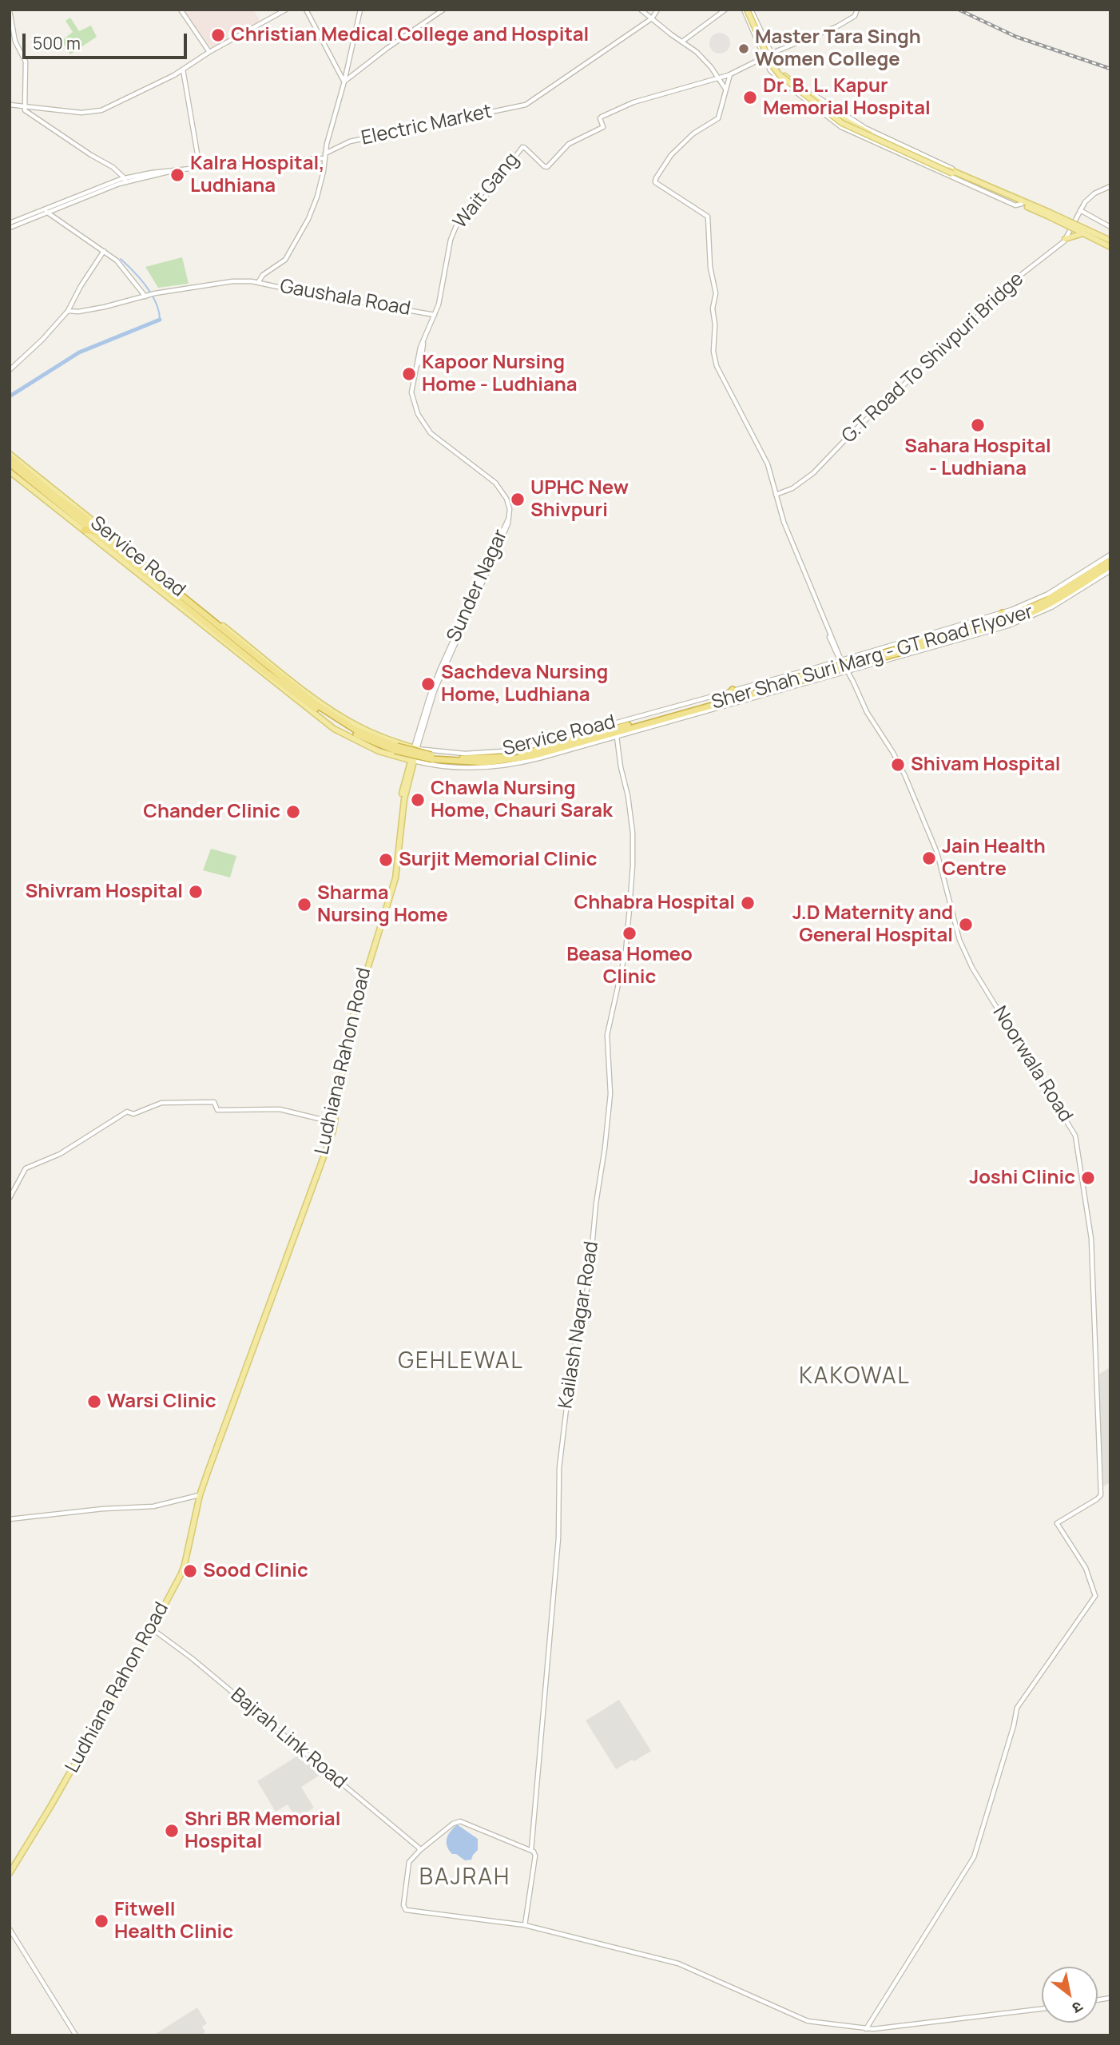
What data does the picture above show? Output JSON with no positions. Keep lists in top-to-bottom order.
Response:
{
  "streets": {
    "highway": ["Sher Shah Suri Marg - GT Road Flyover"],
    "main road": ["Service Road", "Ludhiana Rahon Road"],
    "street": [
      "Electric Market",
      "Wait Gang",
      "Gaushala Road",
      "G.T Road To Shivpuri Bridge",
      "Sunder Nagar",
      "Noorwala Road",
      "Kailash Nagar Road",
      "Bajrah Link Road"
    ]
  },
  "crossings": [
    ["Electric Market", "Gaushala Road"],
    ["Wait Gang", "Gaushala Road"],
    ["Gaushala Road", "Sunder Nagar"],
    ["G.T Road To Shivpuri Bridge", "Noorwala Road"],
    ["Service Road", "Sunder Nagar"],
    ["Service Road", "Sher Shah Suri Marg - GT Road Flyover"],
    ["Service Road", "Ludhiana Rahon Road"],
    ["Service Road", "Noorwala Road"],
    ["Service Road", "Kailash Nagar Road"],
    ["Sunder Nagar", "Ludhiana Rahon Road"],
    ["Ludhiana Rahon Road", "Bajrah Link Road"]
  ],
  "districts": ["GEHLEWAL", "KAKOWAL", "BAJRAH"],
  "places": [
    "Christian Medical College and Hospital",
    "Master Tara Singh Women College",
    "Dr. B. L. Kapur Memorial Hospital",
    "Kalra Hospital, Ludhiana",
    "Kapoor Nursing Home - Ludhiana",
    "Sahara Hospital - Ludhiana",
    "UPHC New Shivpuri",
    "Sachdeva Nursing Home, Ludhiana",
    "Shivam Hospital",
    "Chawla Nursing Home, Chauri Sarak",
    "Chander Clinic",
    "Jain Health Centre",
    "Surjit Memorial Clinic",
    "Shivram Hospital",
    "Chhabra Hospital",
    "Sharma Nursing Home",
    "J.D Maternity and General Hospital",
    "Beasa Homeo Clinic",
    "Joshi Clinic",
    "Warsi Clinic",
    "Sood Clinic",
    "Shri BR Memorial Hospital",
    "Fitwell Health Clinic"
  ],
  "scale_bar": "500 m",
  "north": "bottom right"
}
